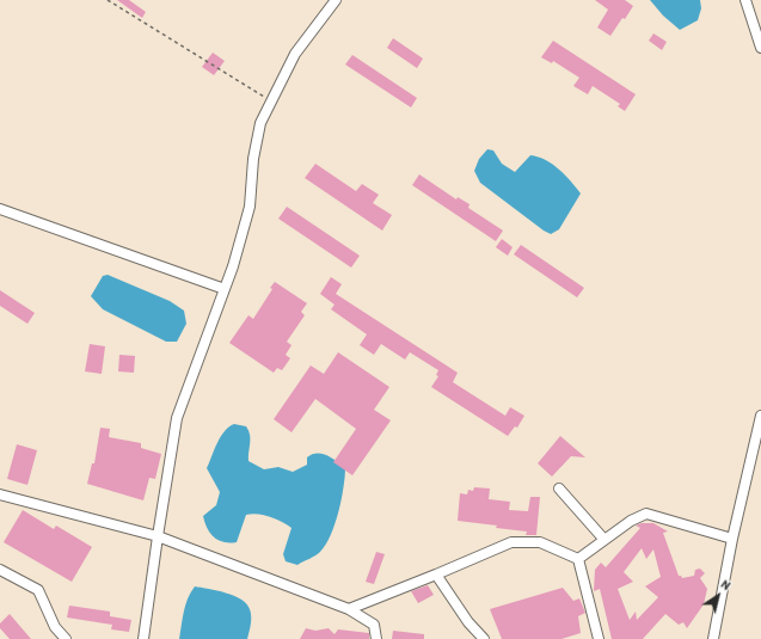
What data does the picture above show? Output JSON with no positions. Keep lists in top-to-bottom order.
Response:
{
  "north": "top right"
}
